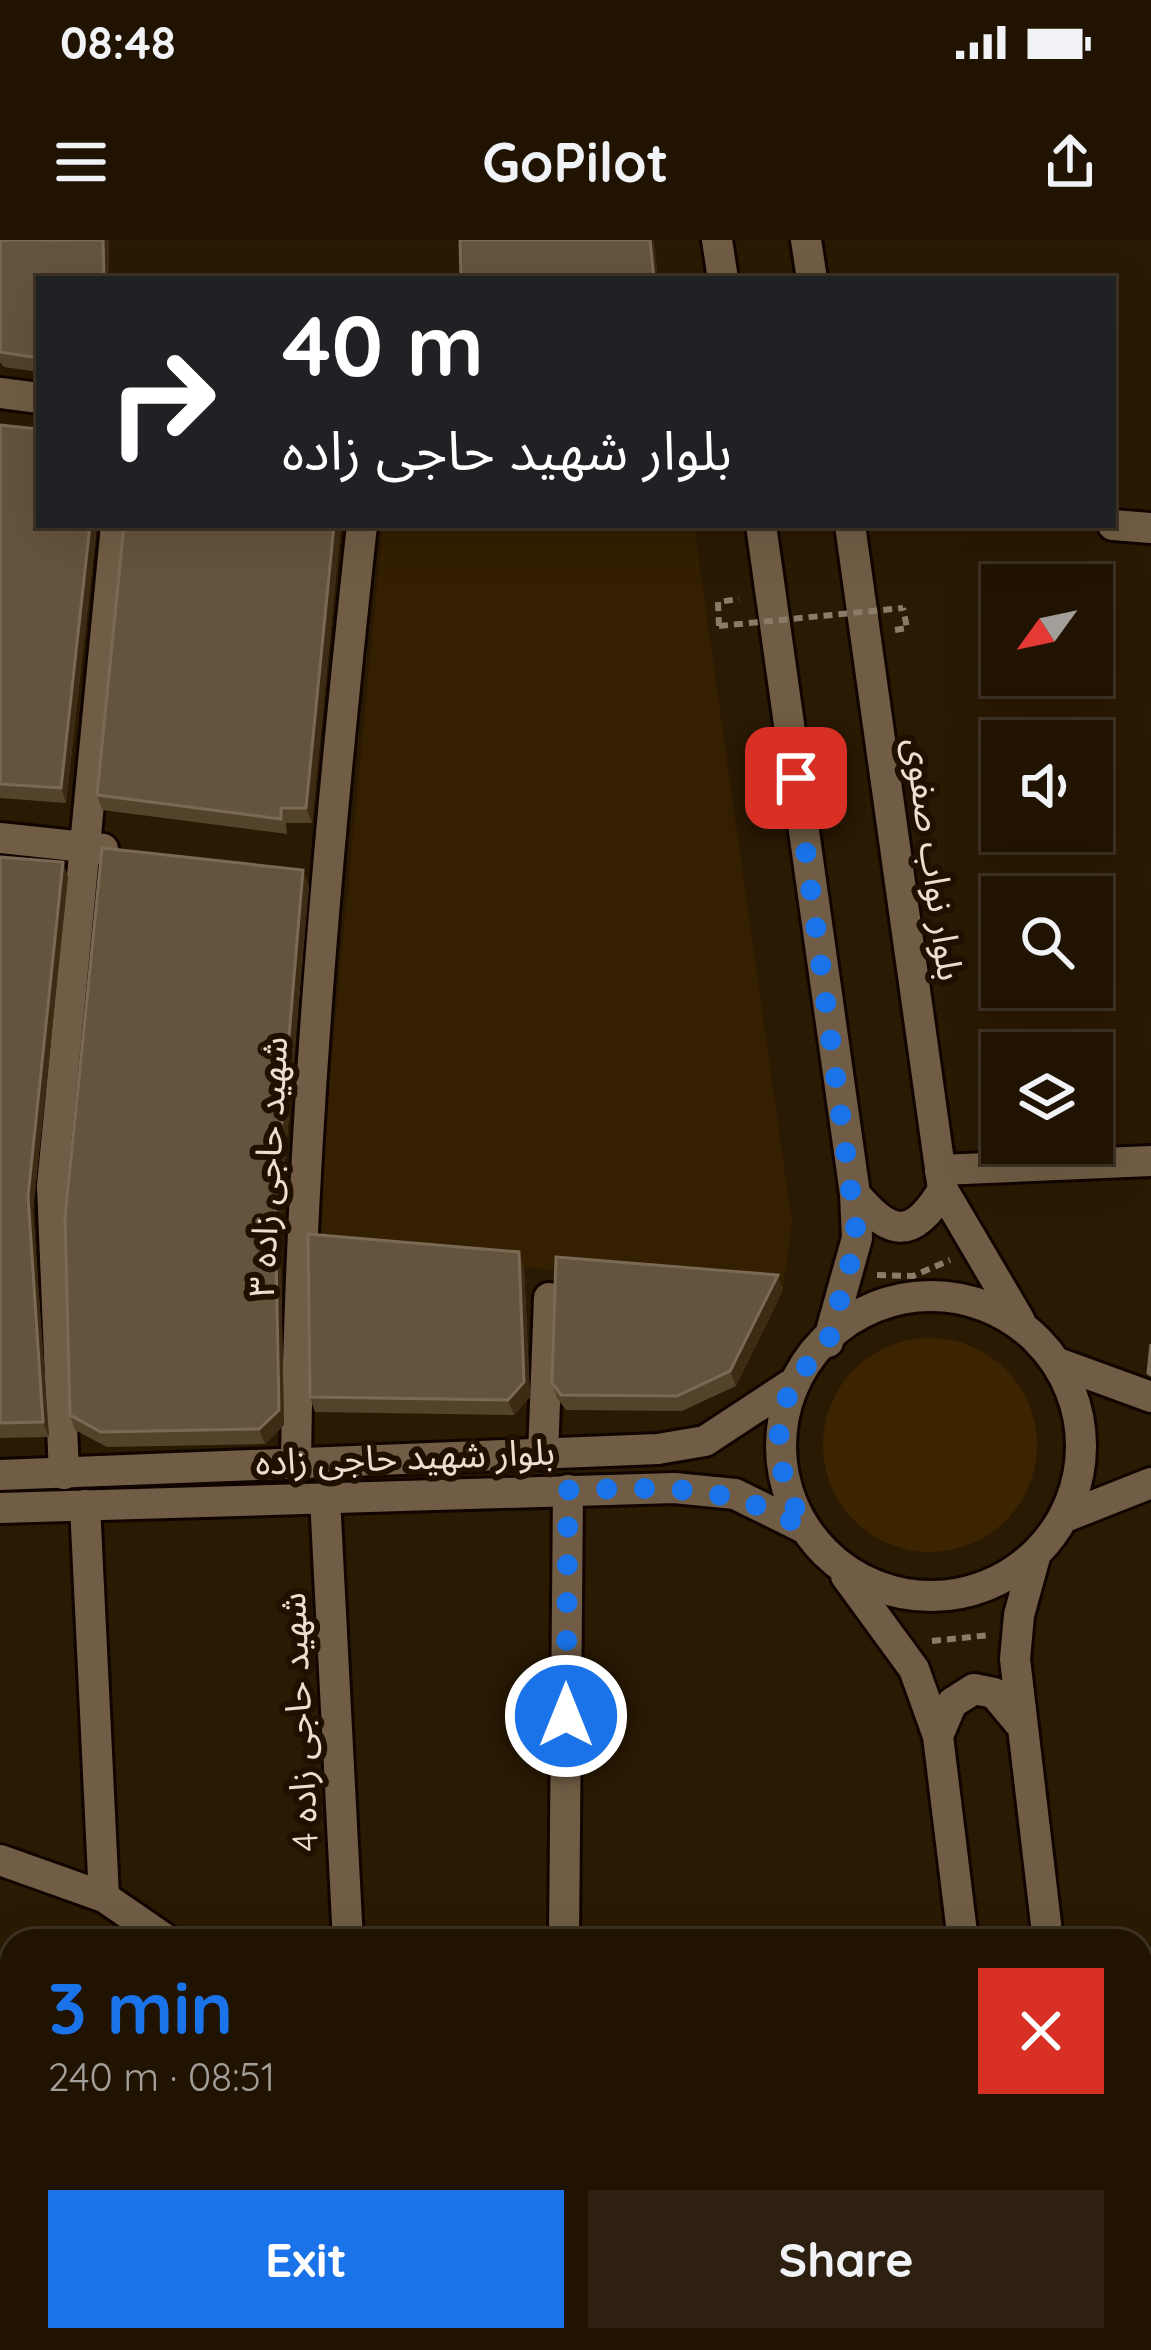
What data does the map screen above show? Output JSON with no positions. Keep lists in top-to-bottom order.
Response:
{
  "streets": {
    "street": [
      "بلوار نواب صفوی",
      "شهید حاجی زاده ۳",
      "بلوار شهید حاجی زاده",
      "شهید حاجی زاده 4"
    ]
  },
  "crossings": [
    ["بلوار نواب صفوی", "بلوار شهید حاجی زاده"],
    ["شهید حاجی زاده ۳", "بلوار شهید حاجی زاده"],
    ["بلوار شهید حاجی زاده", "شهید حاجی زاده 4"]
  ],
  "north": "bottom left",
  "page": {
    "status": "08:48",
    "header": "GoPilot",
    "turn": ["40 m", "بلوار شهید حاجی زاده"],
    "heading": ["3 min", "240 m · 08:51"],
    "buttons": ["Exit", "Share"]
  }
}
